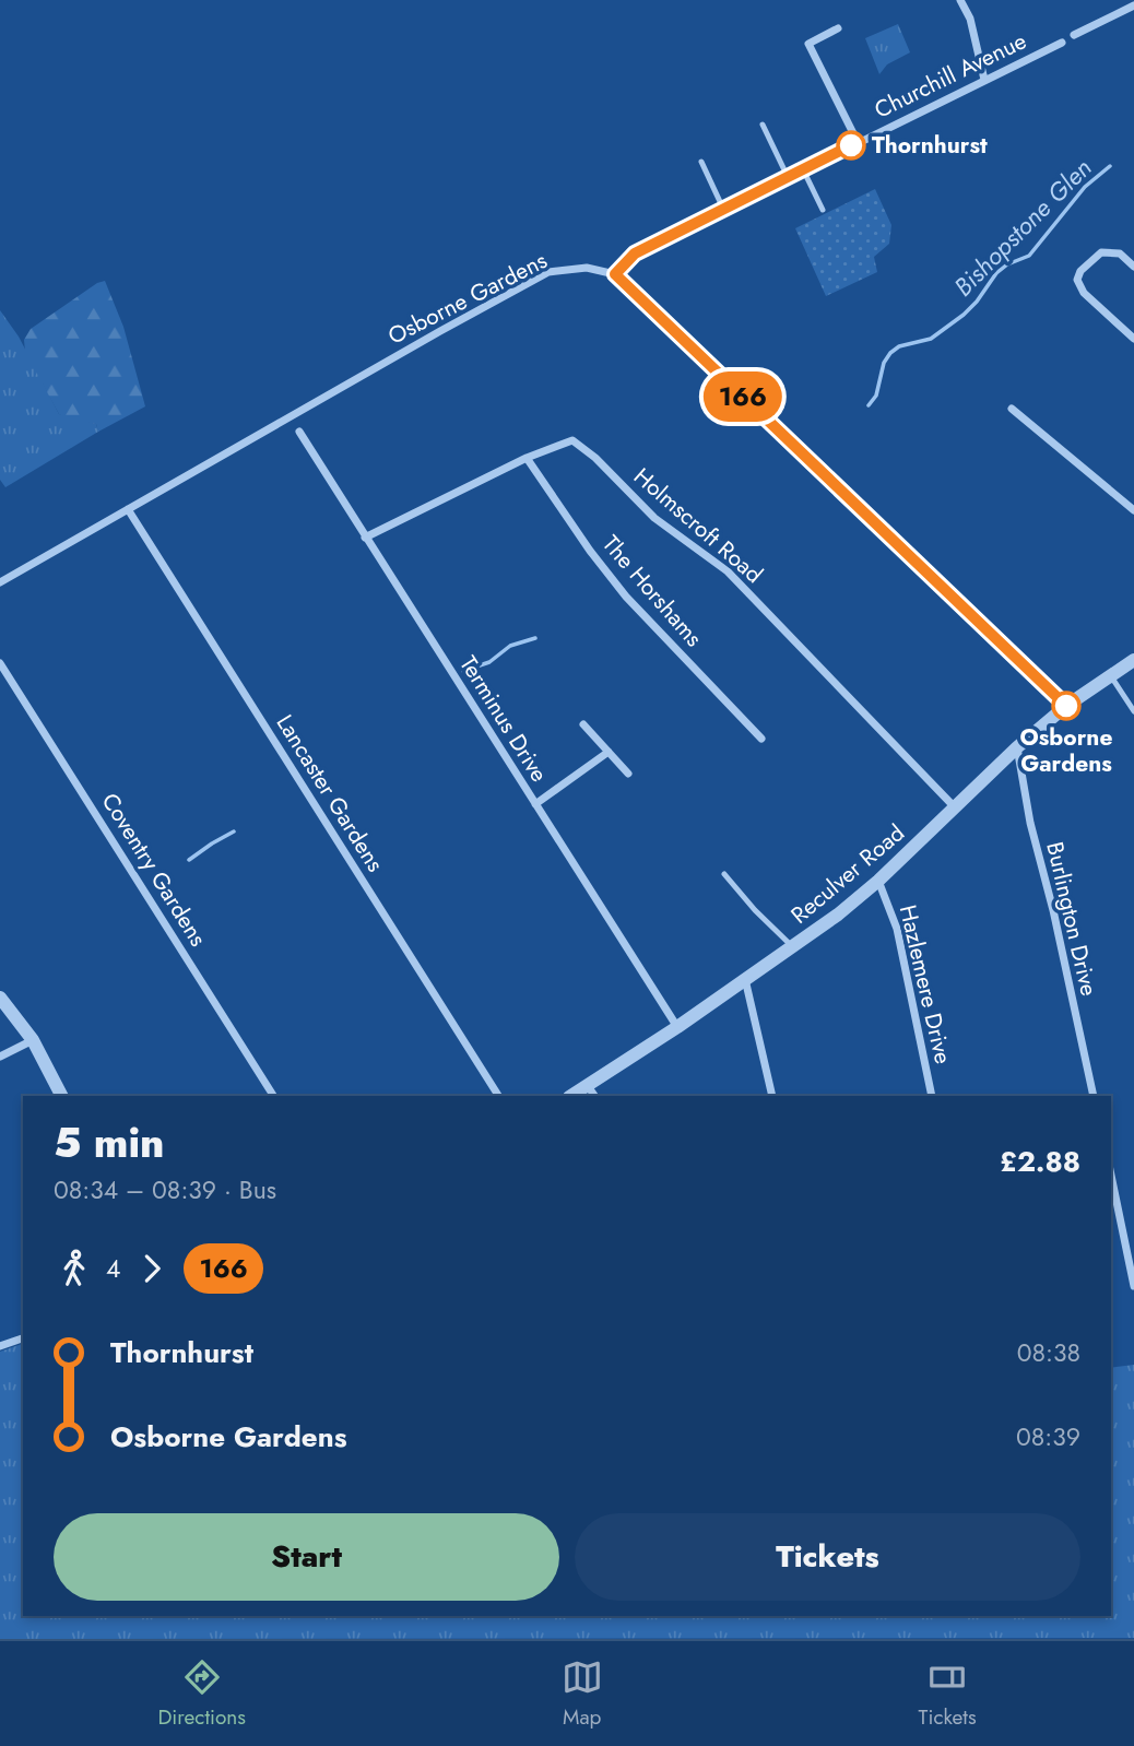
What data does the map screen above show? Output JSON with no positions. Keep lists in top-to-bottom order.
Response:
{
  "streets": {
    "street": [
      "Churchill Avenue",
      "Osborne Gardens",
      "Holmscroft Road",
      "The Horshams",
      "Terminus Drive",
      "Lancaster Gardens",
      "Coventry Gardens",
      "Reculver Road",
      "Burlington Drive",
      "Hazlemere Drive"
    ]
  },
  "crossings": [
    ["Churchill Avenue", "Osborne Gardens"],
    ["Osborne Gardens", "Lancaster Gardens"],
    ["Holmscroft Road", "The Horshams"],
    ["Holmscroft Road", "Terminus Drive"],
    ["Holmscroft Road", "Reculver Road"],
    ["Terminus Drive", "Reculver Road"],
    ["Reculver Road", "Burlington Drive"],
    ["Reculver Road", "Hazlemere Drive"]
  ],
  "water": ["Bishopstone Glen"],
  "places": ["Thornhurst", "Osborne Gardens"],
  "lines": ["bus line 166"],
  "page": {
    "on_map": "166",
    "heading": ["5 min", "08:34 – 08:39 · Bus", "£2.88"],
    "legs": ["4", "166"],
    "list": [
      {
        "name": "Thornhurst",
        "value": "08:38"
      },
      {
        "name": "Osborne Gardens",
        "value": "08:39"
      }
    ],
    "buttons": ["Start", "Tickets"],
    "tabs": ["Directions", "Map", "Tickets"]
  }
}
